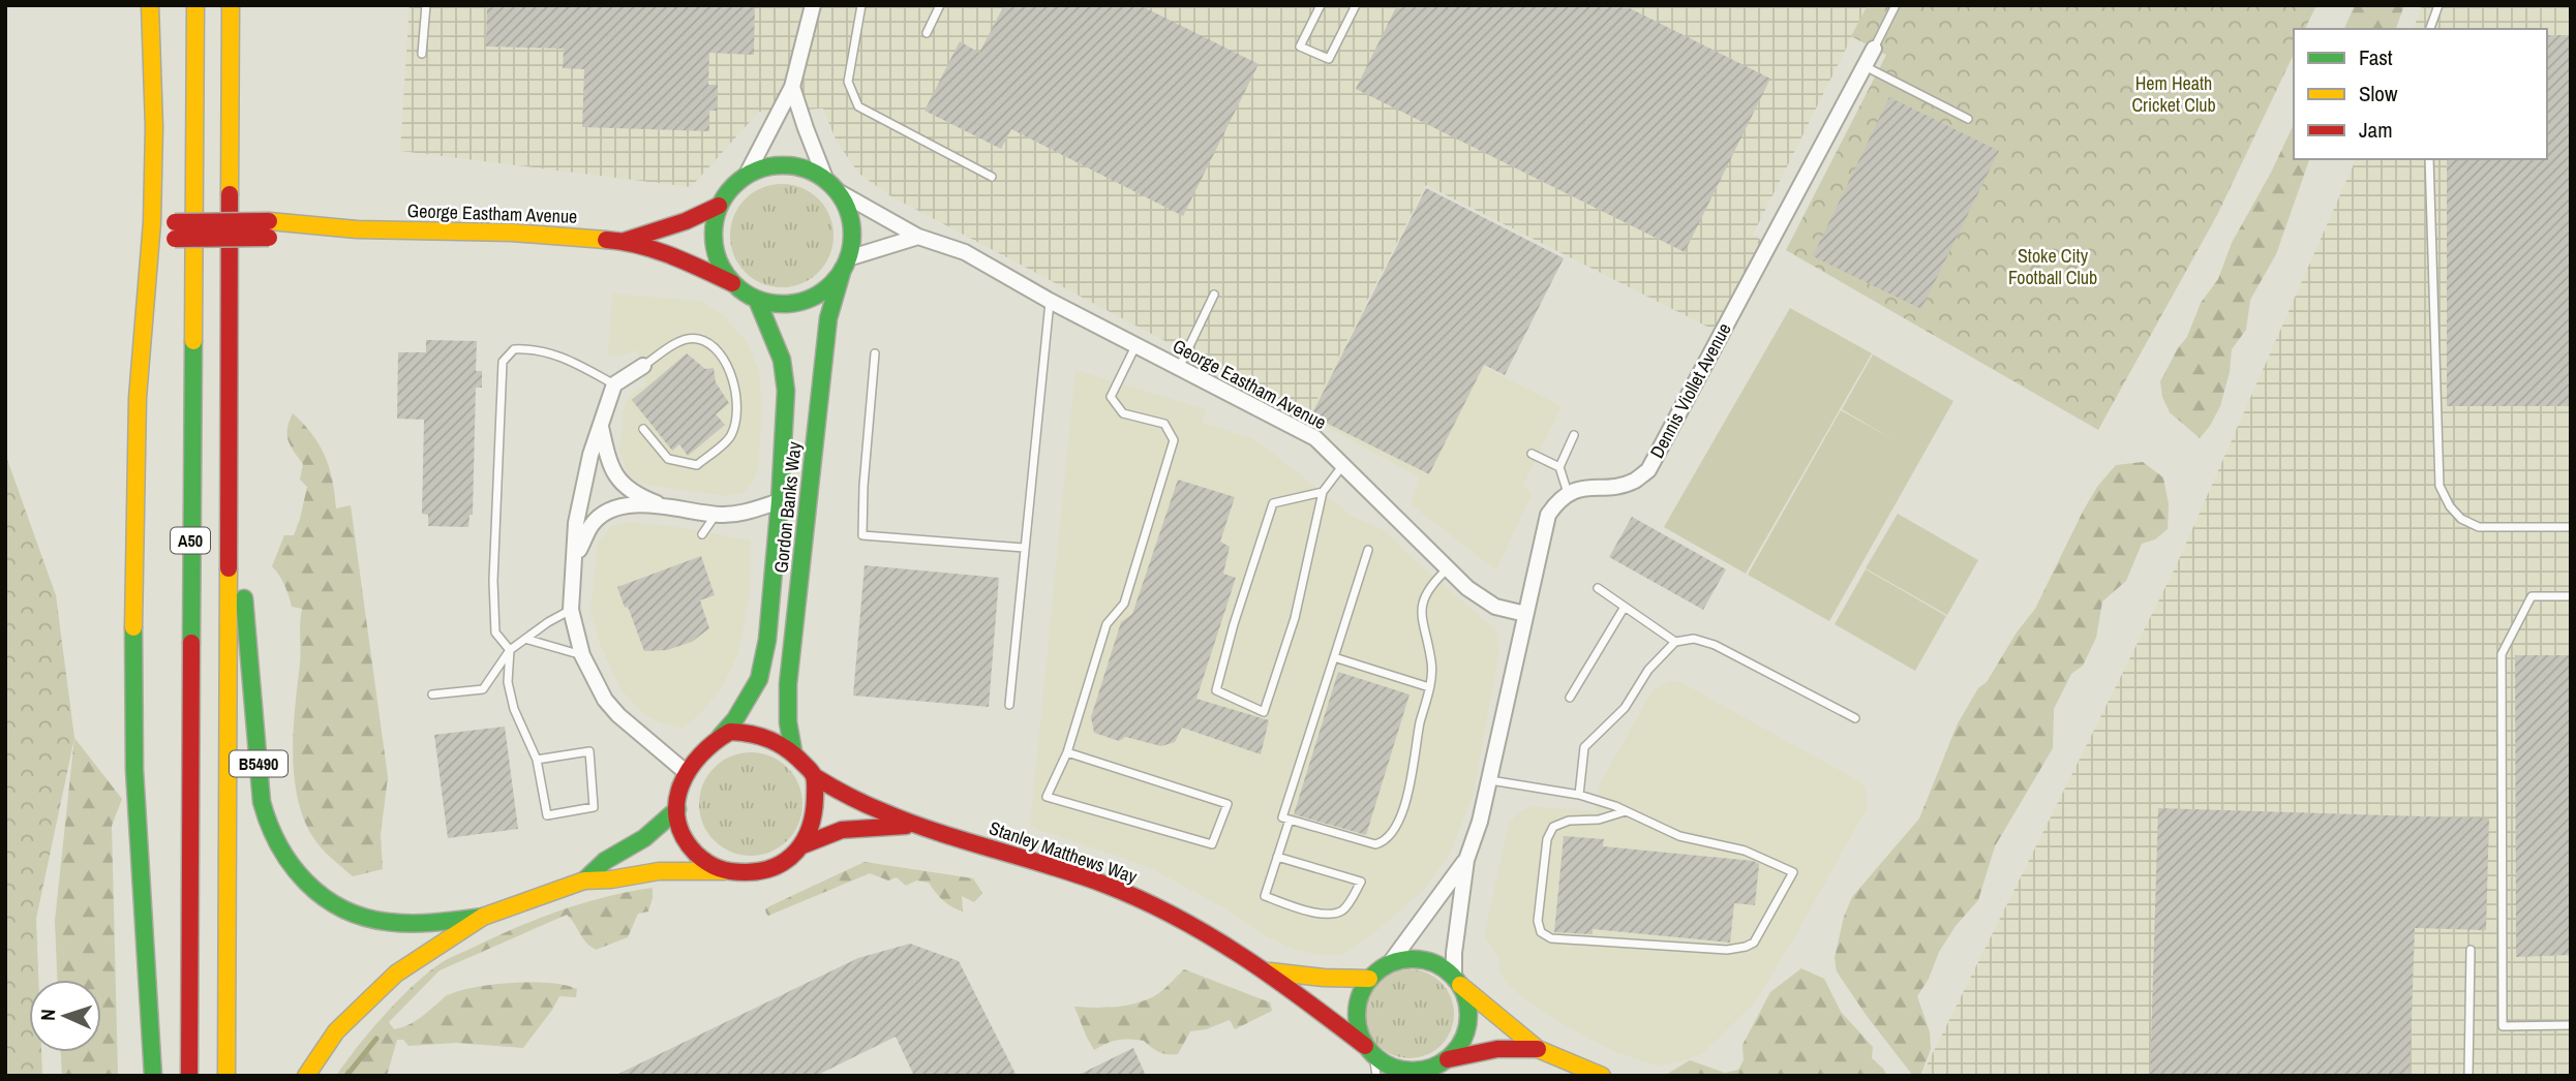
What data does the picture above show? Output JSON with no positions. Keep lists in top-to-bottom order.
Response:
{
  "streets": {
    "main road": [
      "George Eastham Avenue",
      "Gordon Banks Way",
      "A50",
      "B5490",
      "Stanley Matthews Way"
    ],
    "street": ["Dennis Viollet Avenue"]
  },
  "crossings": [
    ["George Eastham Avenue", "Gordon Banks Way"],
    ["Gordon Banks Way", "Stanley Matthews Way"],
    ["A50", "B5490"]
  ],
  "parks": ["Hem Heath Cricket Club", "Stoke City Football Club"],
  "legend": ["Fast", "Slow", "Jam"],
  "north": "left"
}
